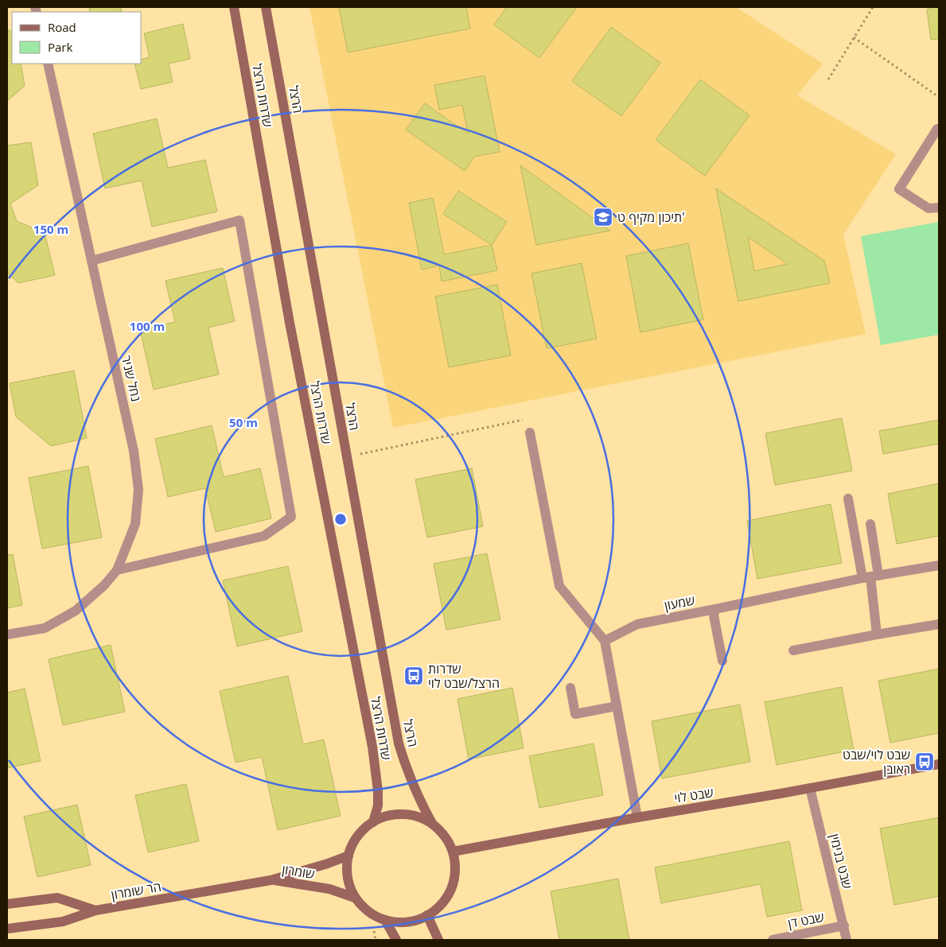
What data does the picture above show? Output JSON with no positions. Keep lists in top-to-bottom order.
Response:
{
  "streets": {
    "main road": [
      "שדרות הרצל",
      "הרצל",
      "שבט לוי",
      "שומרון",
      "הר שומרון"
    ],
    "street": [
      "נחל שניר",
      "שמעון",
      "שבט בנימין",
      "שבט דן"
    ]
  },
  "crossings": [
    ["שדרות הרצל", "הרצל"],
    ["שדרות הרצל", "שבט לוי"],
    ["שדרות הרצל", "שומרון"],
    ["הרצל", "שבט לוי"],
    ["הרצל", "שומרון"],
    ["שבט לוי", "שבט בנימין"],
    ["שבט לוי", "שומרון"],
    ["שבט בנימין", "שבט דן"],
    ["שומרון", "הר שומרון"]
  ],
  "places": {
    "school or university": ["תיכון מקיף ט'"],
    "bus stop": ["שדרות הרצל/שבט לוי", "שבט לוי/שבט ראובן"]
  },
  "legend": ["Road", "Park"],
  "rings": ["150 m", "100 m", "50 m"]
}
